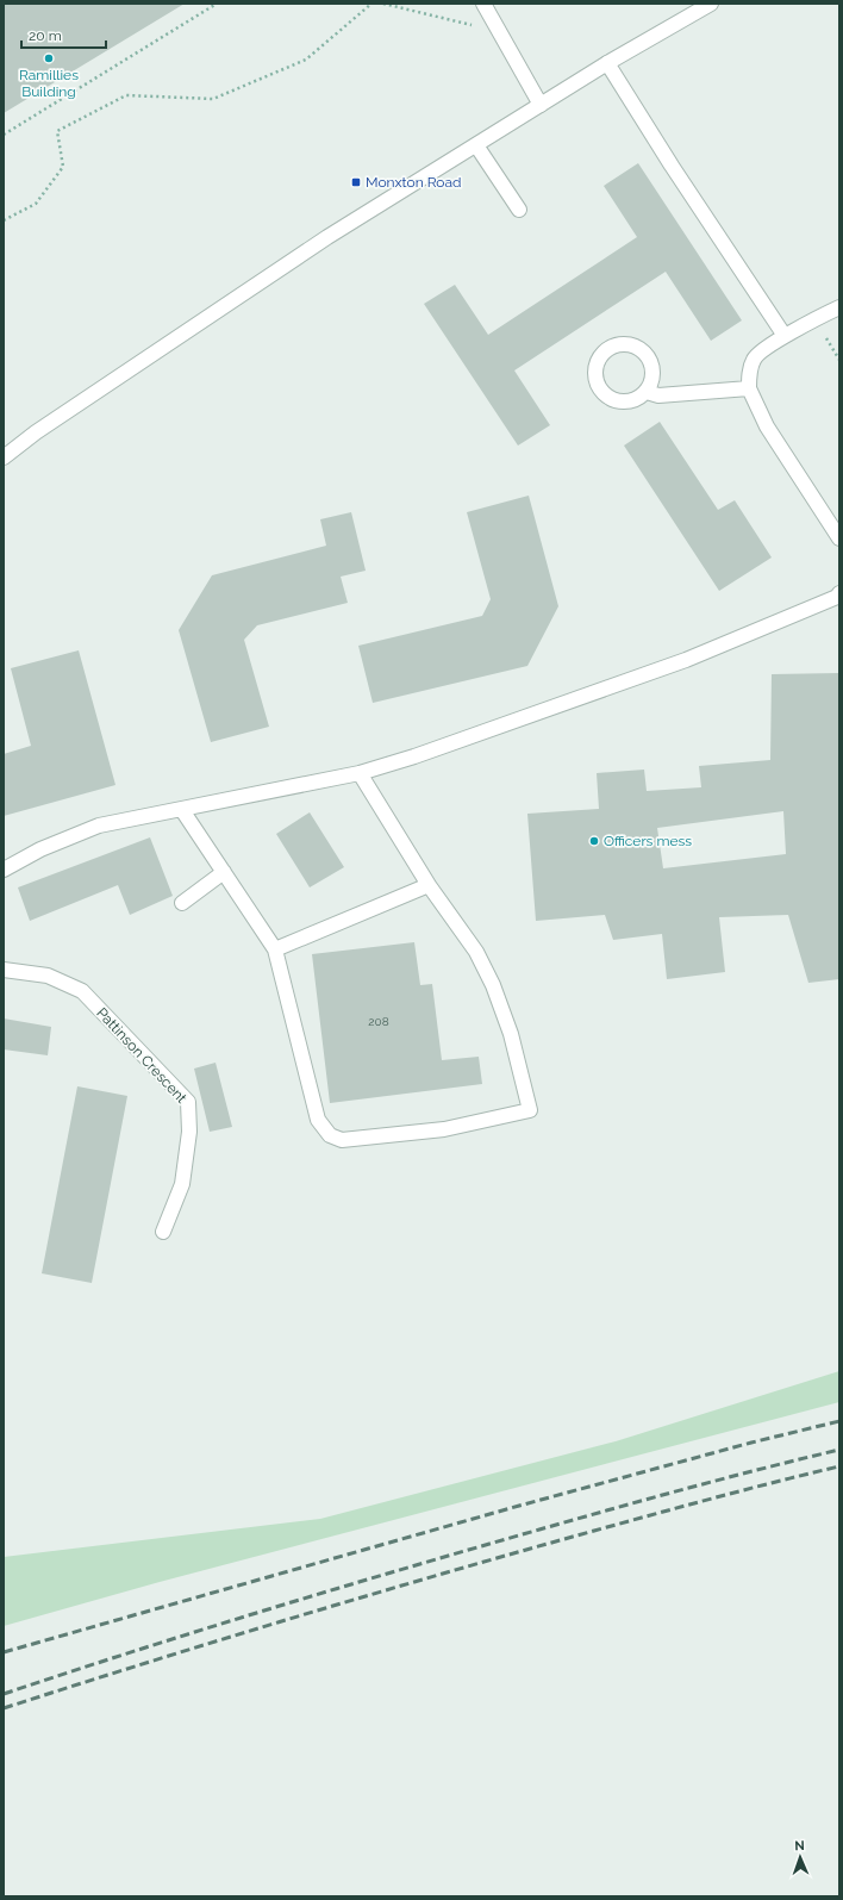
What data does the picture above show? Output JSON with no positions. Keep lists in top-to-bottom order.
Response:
{
  "streets": {
    "street": ["Pattinson Crescent"]
  },
  "places": {
    "other": ["Ramillies Building", "Officers mess"],
    "transit": ["Monxton Road"]
  },
  "house_numbers": ["208"],
  "scale_bar": "20 m",
  "north": "top"
}
